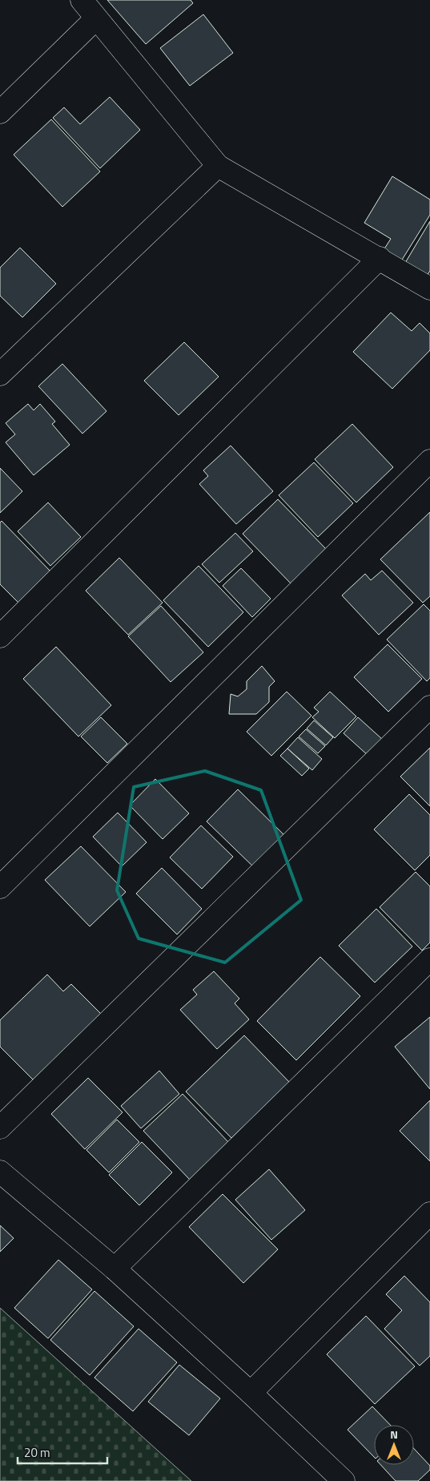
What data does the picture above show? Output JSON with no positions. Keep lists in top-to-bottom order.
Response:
{
  "scale_bar": "20 m",
  "north": "top"
}
